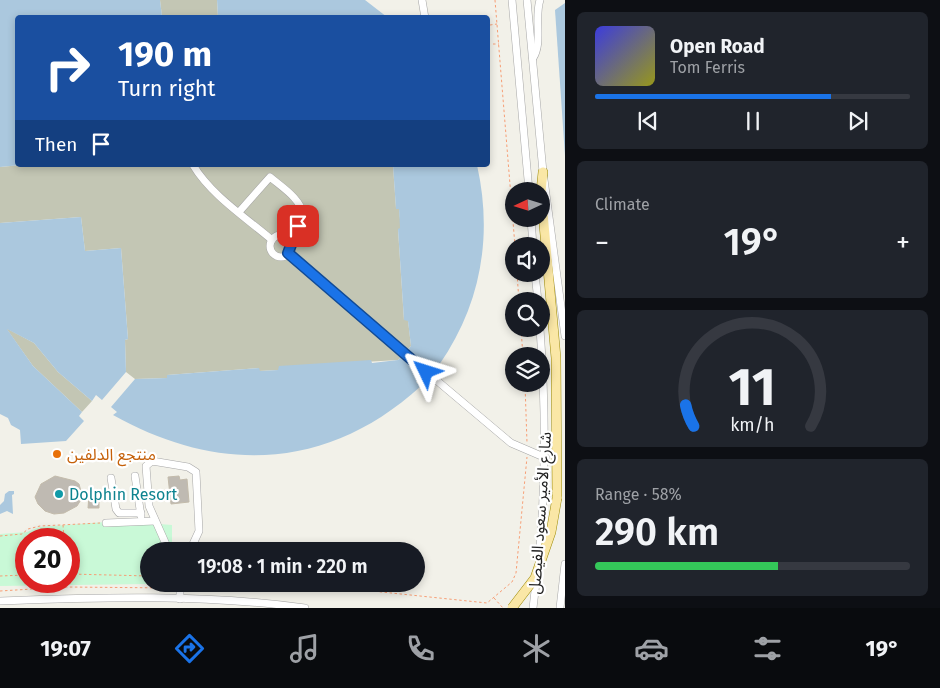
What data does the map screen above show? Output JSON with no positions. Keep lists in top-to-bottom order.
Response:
{
  "streets": {
    "street": ["شارع الأمير سعود الفيصل"]
  },
  "places": ["منتجع الدلفين", "Dolphin Resort"],
  "north": "left",
  "page": {
    "turn": ["190 m", "Turn right"],
    "song": ["Open Road", "Tom Ferris"],
    "then": "Then",
    "tile": [
      "Climate",
      ["Range · 58%", "290 km"]
    ],
    "heat": ["−", "19°", "+"],
    "limit": "20",
    "trip": "19:08 · 1 min · 220 m",
    "tabs": ["19:07", "19°"],
    "gauge": ["11", "km/h"]
  }
}
